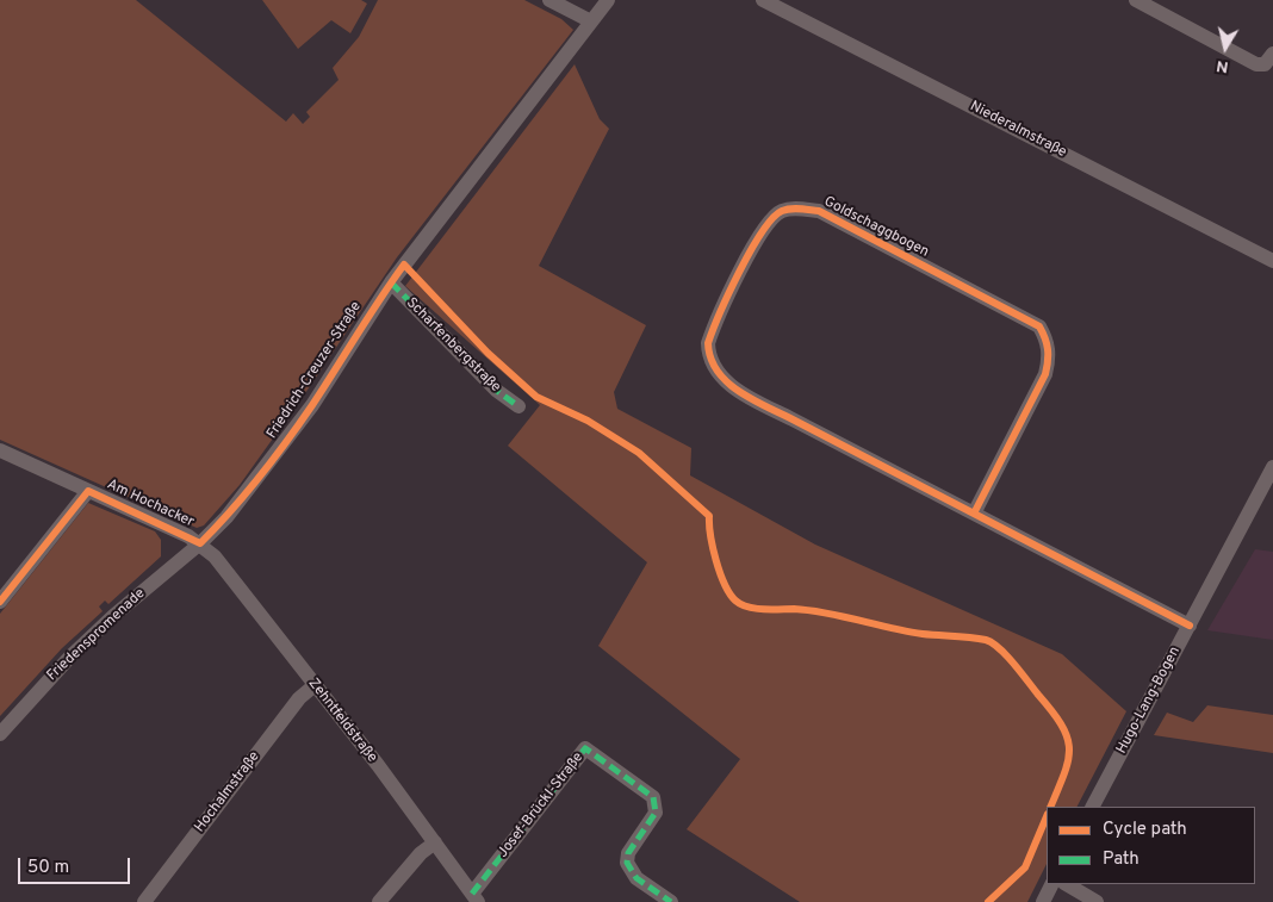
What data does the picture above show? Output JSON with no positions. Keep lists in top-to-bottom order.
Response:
{
  "streets": {
    "street": [
      "Niederalmstraße",
      "Goldschaggbogen",
      "Scharfenbergstraße",
      "Friedrich-Creuzer-Straße",
      "Am Hochacker",
      "Friedenspromenade",
      "Hugo-Lang-Bogen",
      "Zehntfeldstraße",
      "Hochalmstraße",
      "Josef-Brückl-Straße"
    ]
  },
  "crossings": [
    ["Goldschaggbogen", "Hugo-Lang-Bogen"],
    ["Scharfenbergstraße", "Friedrich-Creuzer-Straße"],
    ["Friedrich-Creuzer-Straße", "Am Hochacker"],
    ["Friedrich-Creuzer-Straße", "Friedenspromenade"],
    ["Friedrich-Creuzer-Straße", "Zehntfeldstraße"],
    ["Am Hochacker", "Friedenspromenade"],
    ["Am Hochacker", "Zehntfeldstraße"],
    ["Friedenspromenade", "Zehntfeldstraße"],
    ["Zehntfeldstraße", "Hochalmstraße"],
    ["Zehntfeldstraße", "Josef-Brückl-Straße"]
  ],
  "legend": ["Cycle path", "Path"],
  "scale_bar": "50 m",
  "north": "bottom"
}
